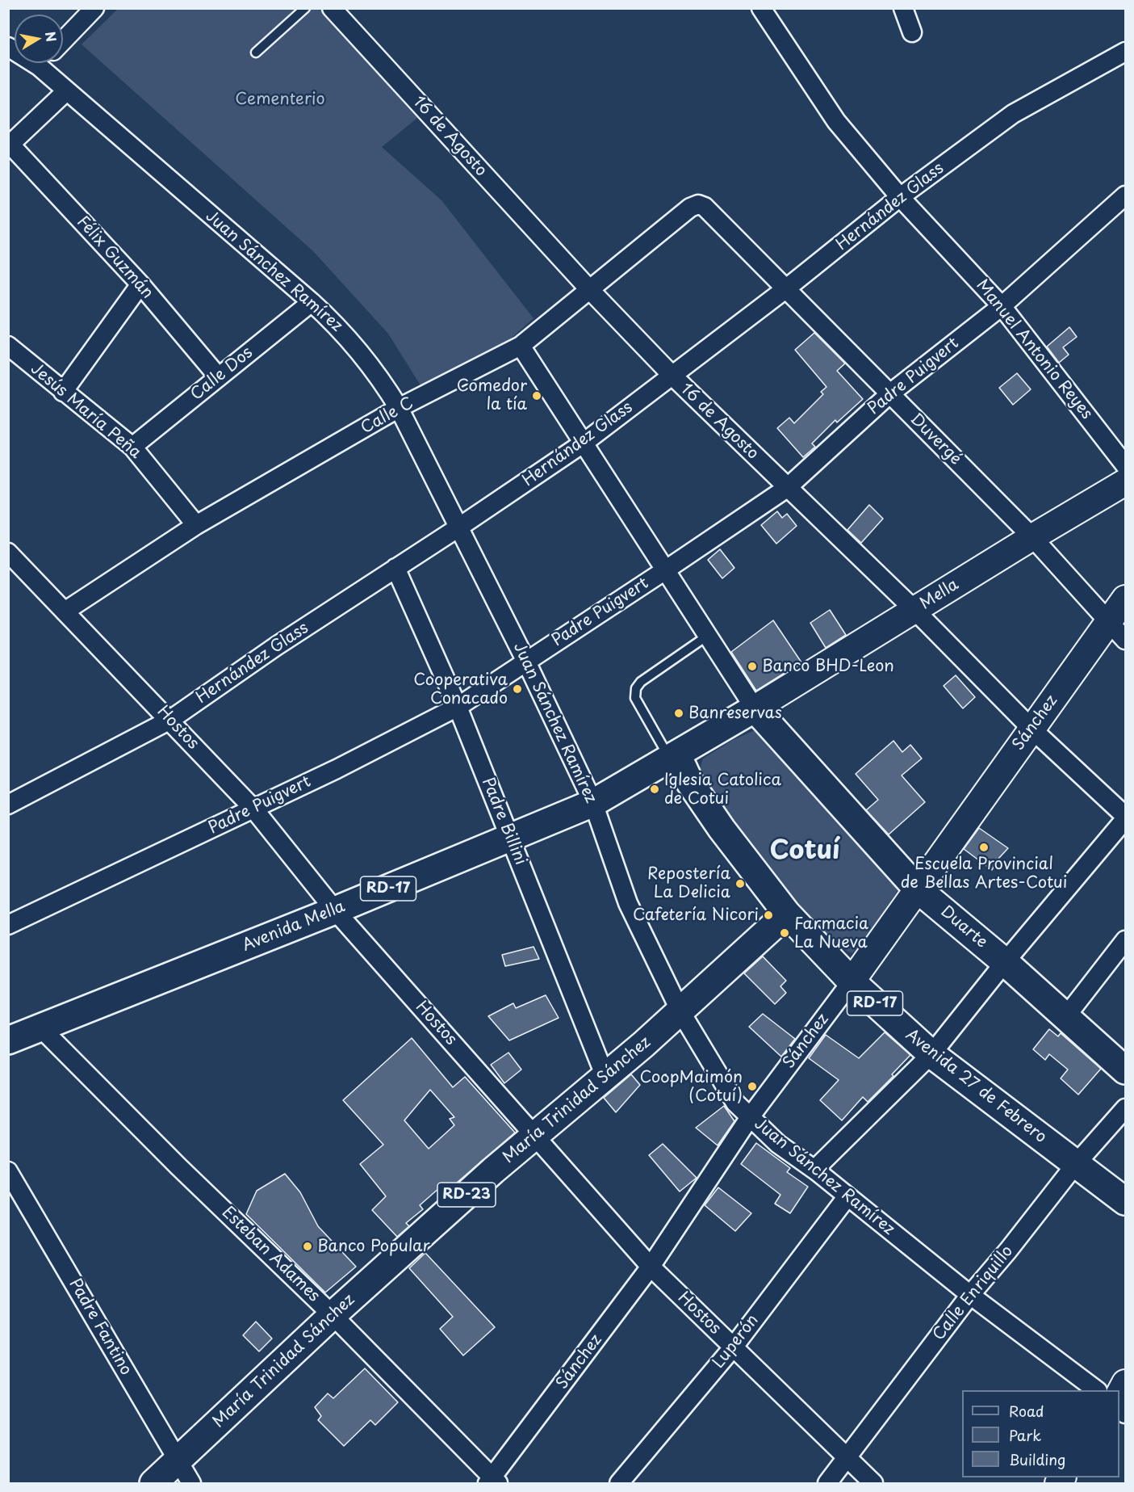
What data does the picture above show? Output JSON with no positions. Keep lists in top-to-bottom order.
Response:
{
  "streets": {
    "main road": [
      "Mella",
      "Sánchez",
      "RD-17",
      "Avenida Mella",
      "Duarte",
      "Avenida 27 de Febrero",
      "María Trinidad Sánchez",
      "RD-23"
    ],
    "street": [
      "16 de Agosto",
      "Hernández Glass",
      "Félix Guzmán",
      "Juan Sánchez Ramírez",
      "Manuel Antonio Reyes",
      "Calle Dos",
      "Padre Puigvert",
      "Jesús María Peña",
      "Calle C",
      "Duvergé",
      "Hostos",
      "Padre Billini",
      "Esteban Adames",
      "Calle Enriquillo",
      "Padre Fantino",
      "Luperón"
    ]
  },
  "crossings": [
    ["16 de Agosto", "Hernández Glass"],
    ["16 de Agosto", "Padre Puigvert"],
    ["16 de Agosto", "Calle C"],
    ["16 de Agosto", "Mella"],
    ["16 de Agosto", "Sánchez"],
    ["Hernández Glass", "Juan Sánchez Ramírez"],
    ["Hernández Glass", "Manuel Antonio Reyes"],
    ["Hernández Glass", "Duvergé"],
    ["Hernández Glass", "Hostos"],
    ["Hernández Glass", "Padre Billini"],
    ["Félix Guzmán", "Calle Dos"],
    ["Juan Sánchez Ramírez", "Calle Dos"],
    ["Juan Sánchez Ramírez", "Padre Puigvert"],
    ["Juan Sánchez Ramírez", "Calle C"],
    ["Juan Sánchez Ramírez", "Sánchez"],
    ["Juan Sánchez Ramírez", "Avenida Mella"],
    ["Juan Sánchez Ramírez", "María Trinidad Sánchez"],
    ["Juan Sánchez Ramírez", "Calle Enriquillo"],
    ["Juan Sánchez Ramírez", "Luperón"],
    ["Manuel Antonio Reyes", "Padre Puigvert"],
    ["Calle Dos", "Jesús María Peña"],
    ["Padre Puigvert", "Duvergé"],
    ["Padre Puigvert", "Hostos"],
    ["Padre Puigvert", "Padre Billini"],
    ["Jesús María Peña", "Calle C"],
    ["Calle C", "Duvergé"],
    ["Calle C", "Hostos"],
    ["Duvergé", "Mella"],
    ["Duvergé", "Sánchez"],
    ["Mella", "Avenida Mella"],
    ["Mella", "Duarte"],
    ["Sánchez", "Hostos"],
    ["Sánchez", "Duarte"],
    ["Sánchez", "Avenida 27 de Febrero"],
    ["Sánchez", "Esteban Adames"],
    ["Hostos", "Avenida Mella"],
    ["Hostos", "María Trinidad Sánchez"],
    ["Hostos", "Calle Enriquillo"],
    ["Hostos", "Luperón"],
    ["Padre Billini", "Avenida Mella"],
    ["Padre Billini", "María Trinidad Sánchez"],
    ["Avenida Mella", "Duarte"],
    ["Avenida Mella", "Avenida 27 de Febrero"],
    ["Avenida Mella", "Esteban Adames"],
    ["Avenida 27 de Febrero", "María Trinidad Sánchez"],
    ["Avenida 27 de Febrero", "Calle Enriquillo"],
    ["María Trinidad Sánchez", "Esteban Adames"],
    ["María Trinidad Sánchez", "Padre Fantino"]
  ],
  "districts": ["Cotuí"],
  "parks": ["Cementerio"],
  "places": [
    "Comedor la tía",
    "Banco BHD-Leon",
    "Cooperativa Conacado",
    "Banreservas",
    "Iglesia Catolica de Cotui",
    "Escuela Provincial de Bellas Artes-Cotui",
    "Repostería La Delicia",
    "Cafetería Nicori",
    "Farmacia La Nueva",
    "CoopMaimón (Cotuí)",
    "Banco Popular"
  ],
  "legend": ["Road", "Park", "Building"],
  "north": "right"
}
